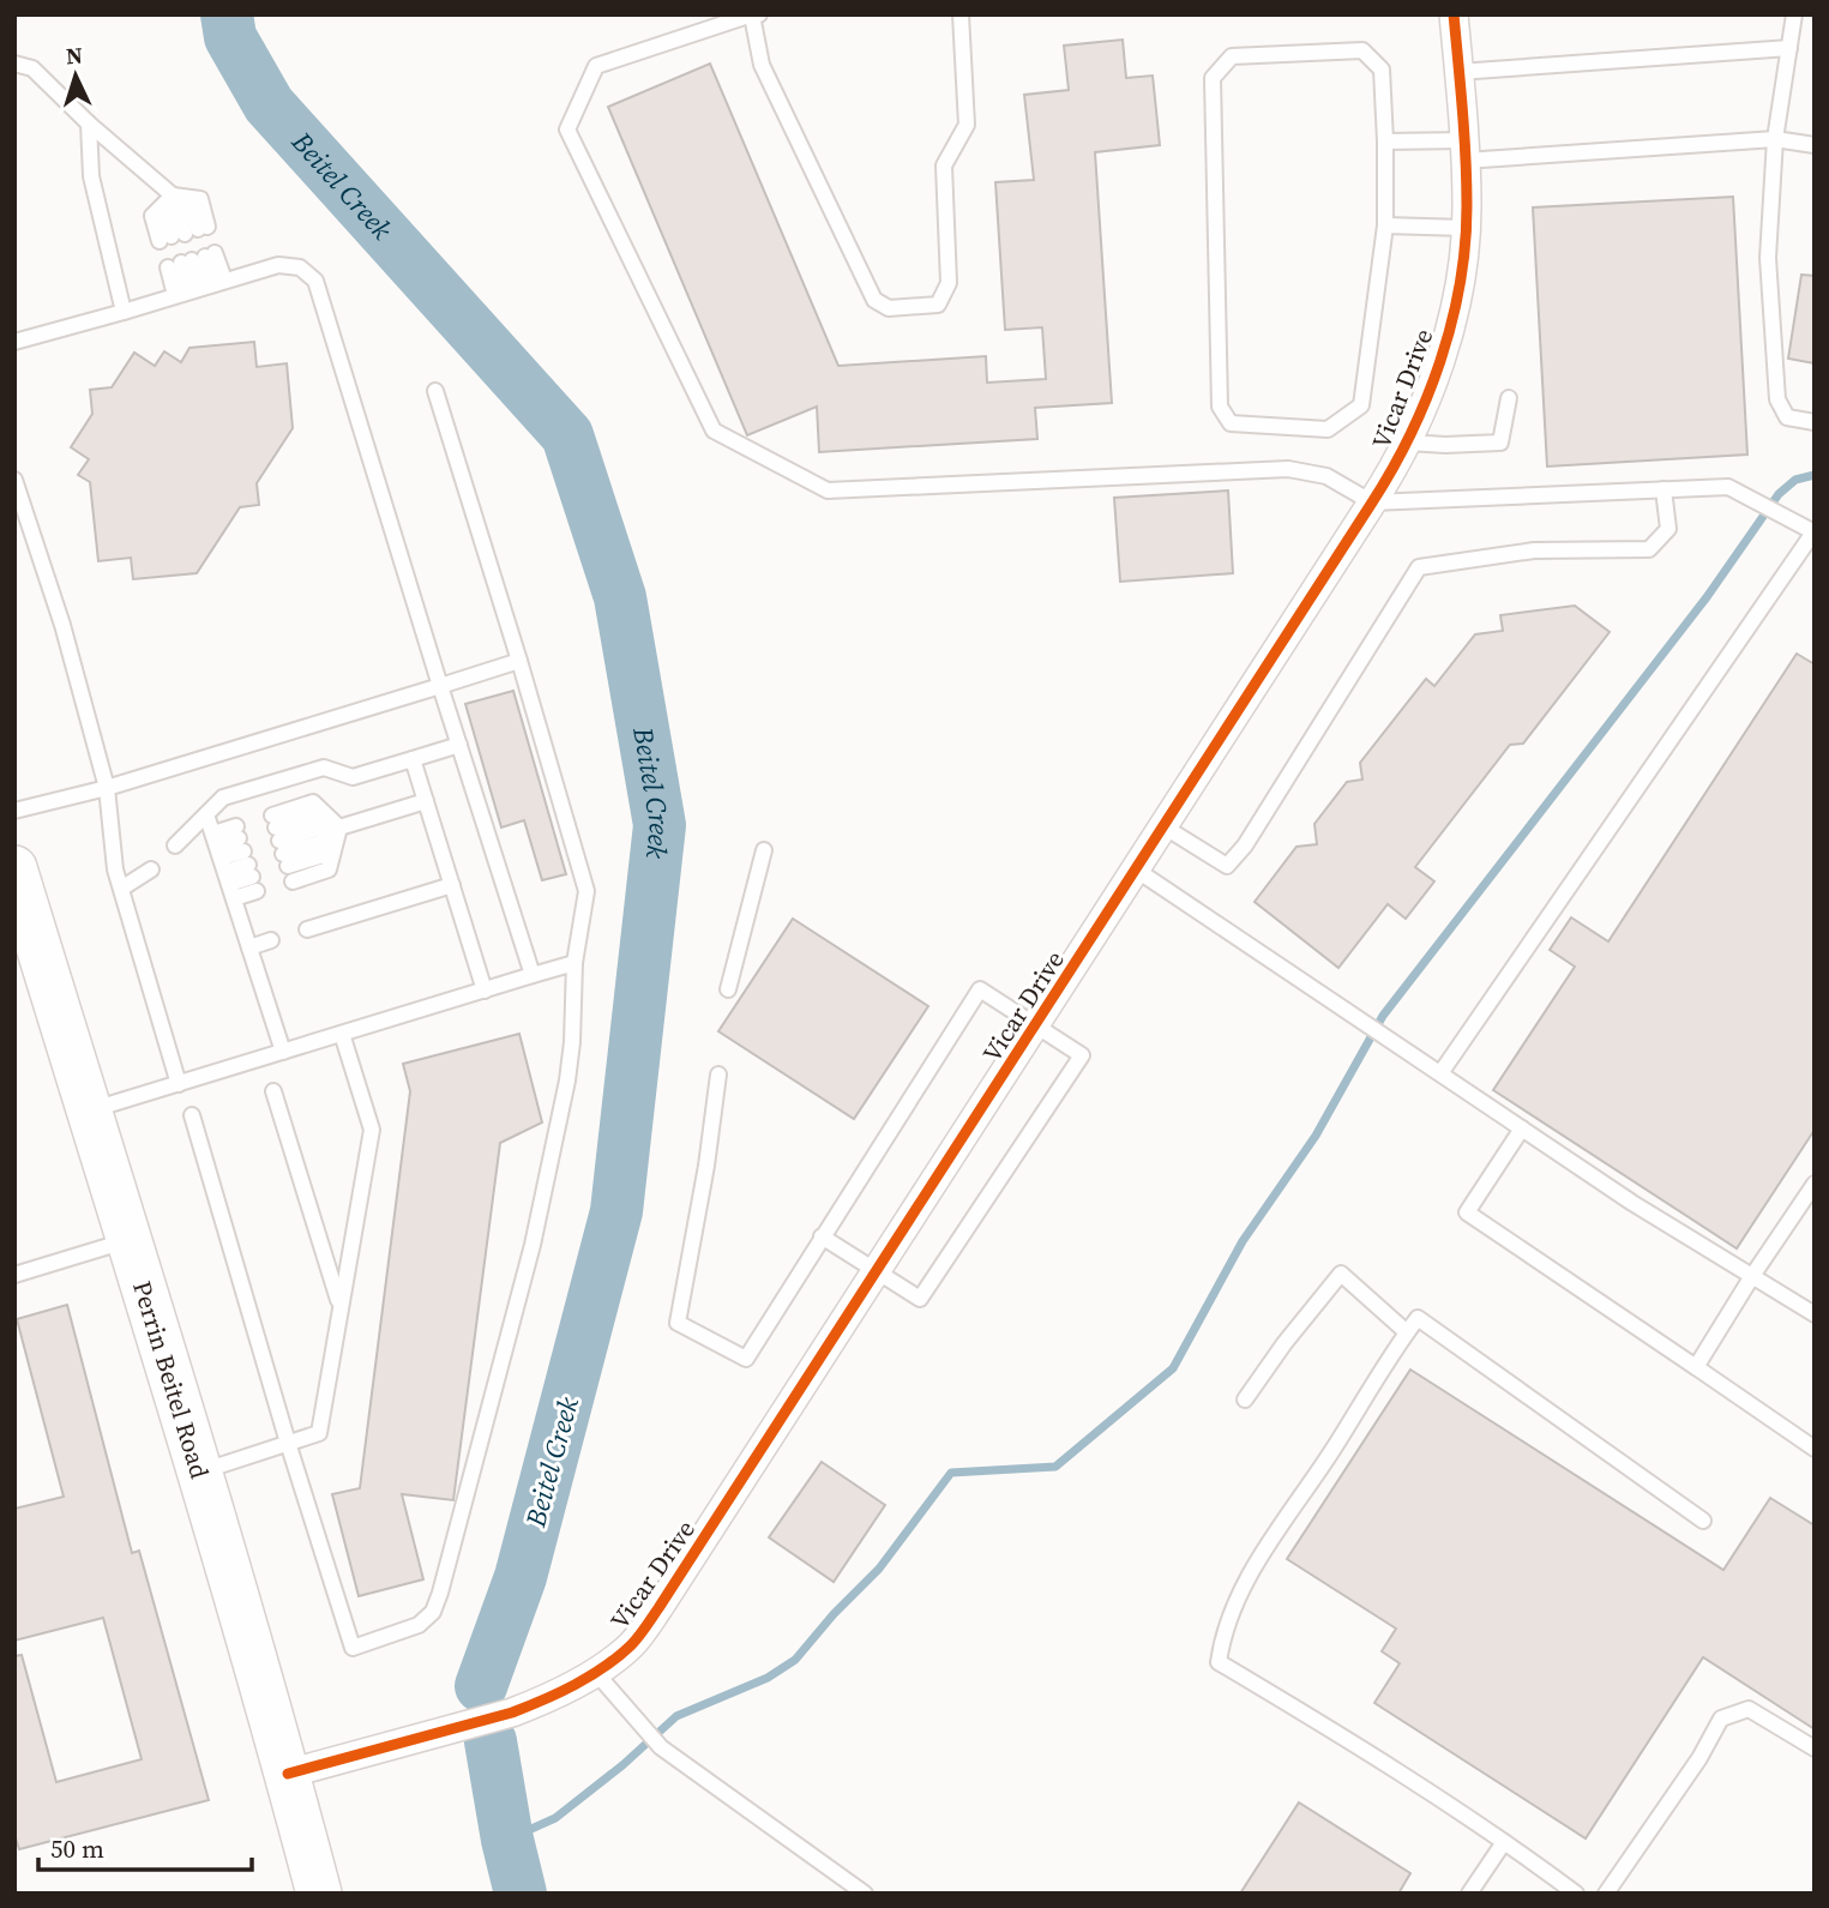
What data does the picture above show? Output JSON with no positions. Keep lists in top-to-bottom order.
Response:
{
  "streets": {
    "main road": ["Perrin Beitel Road"],
    "street": ["Vicar Drive"]
  },
  "crossings": [
    ["Vicar Drive", "Perrin Beitel Road"]
  ],
  "water": ["Beitel Creek"],
  "scale_bar": "50 m",
  "north": "top"
}
